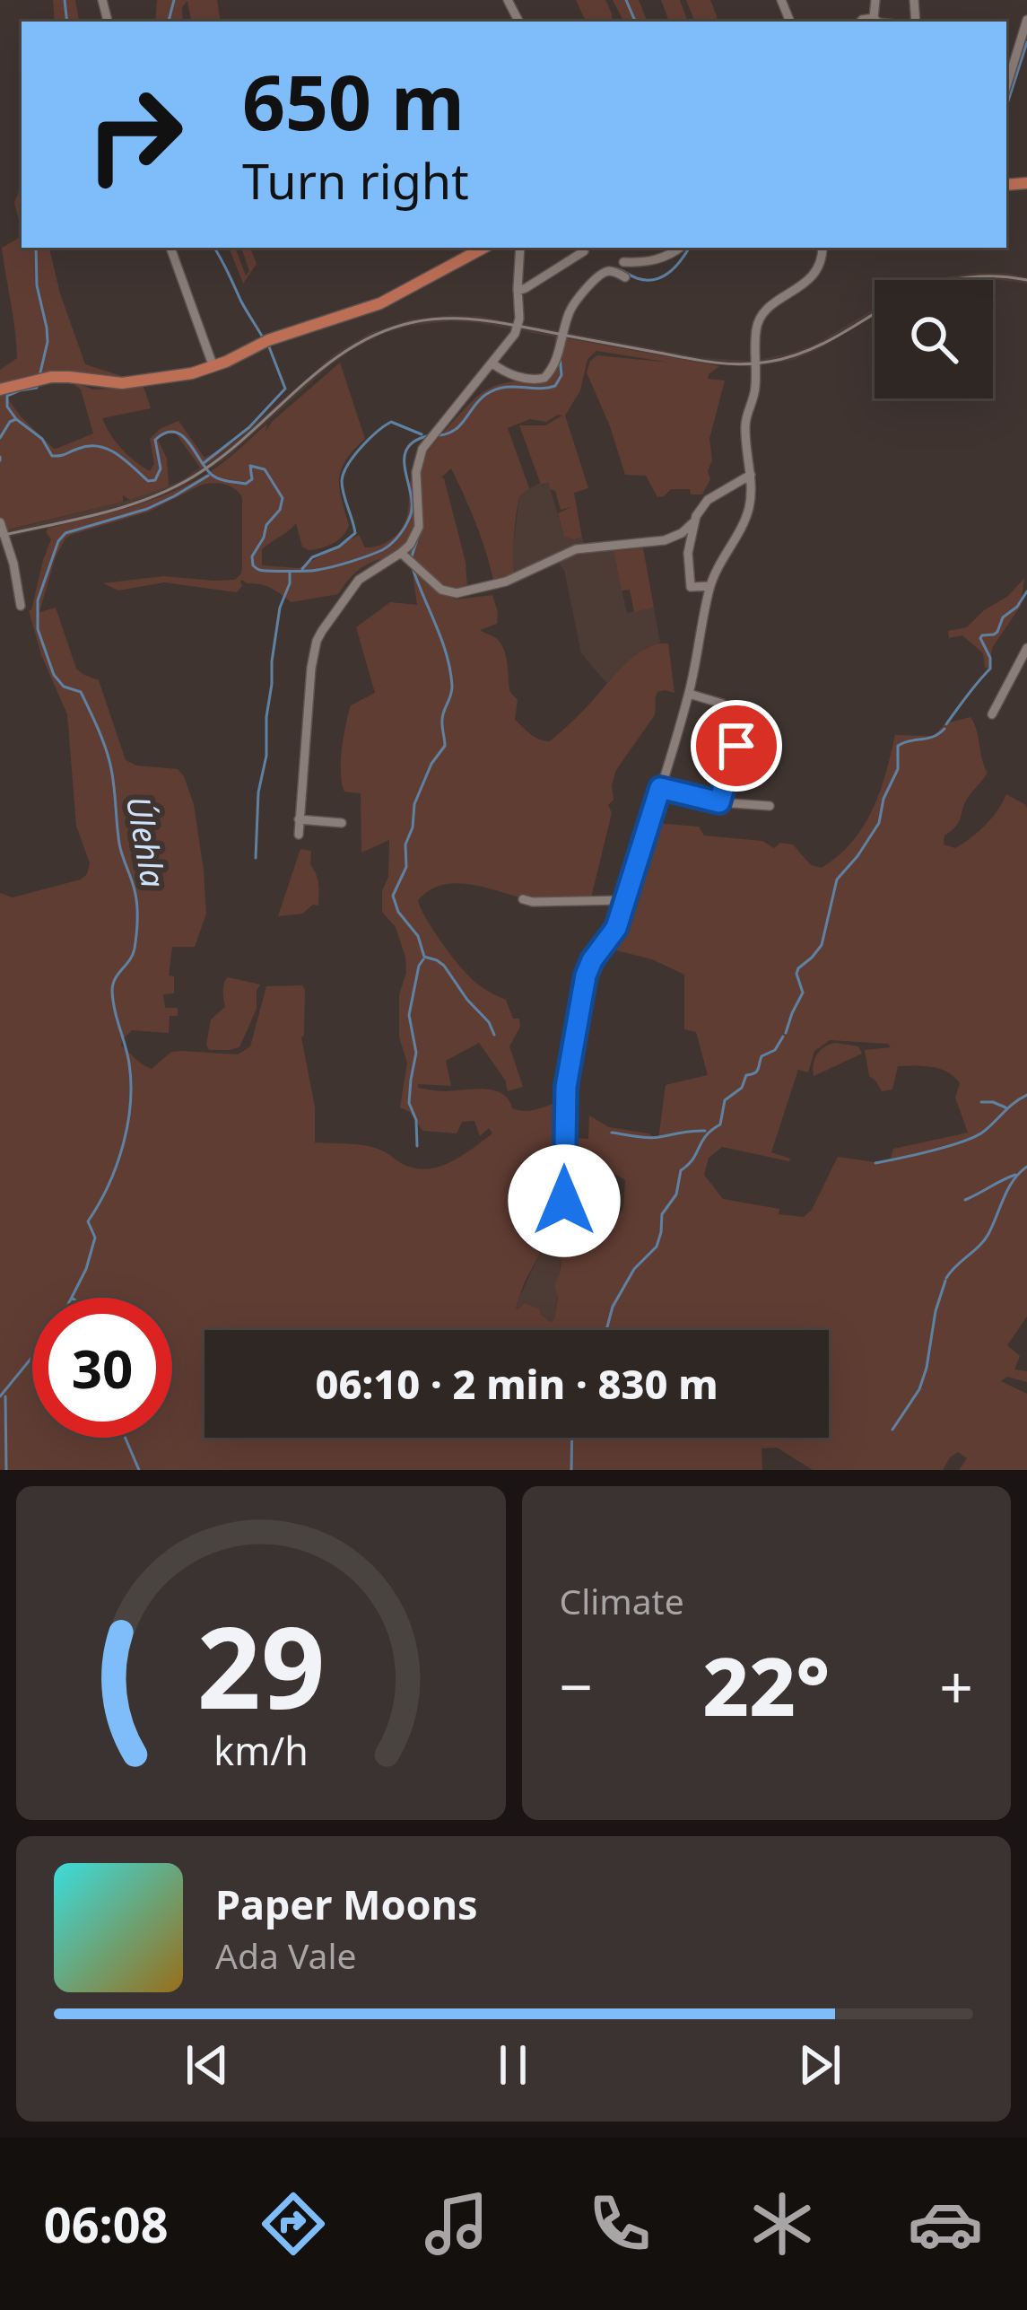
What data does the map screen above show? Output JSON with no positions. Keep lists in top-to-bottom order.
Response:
{
  "water": ["Úlehla"],
  "page": {
    "turn": ["650 m", "Turn right"],
    "limit": "30",
    "trip": "06:10 · 2 min · 830 m",
    "tile": "Climate",
    "heat": ["−", "22°", "+"],
    "song": ["Paper Moons", "Ada Vale"],
    "tabs": "06:08",
    "gauge": ["29", "km/h"]
  }
}
